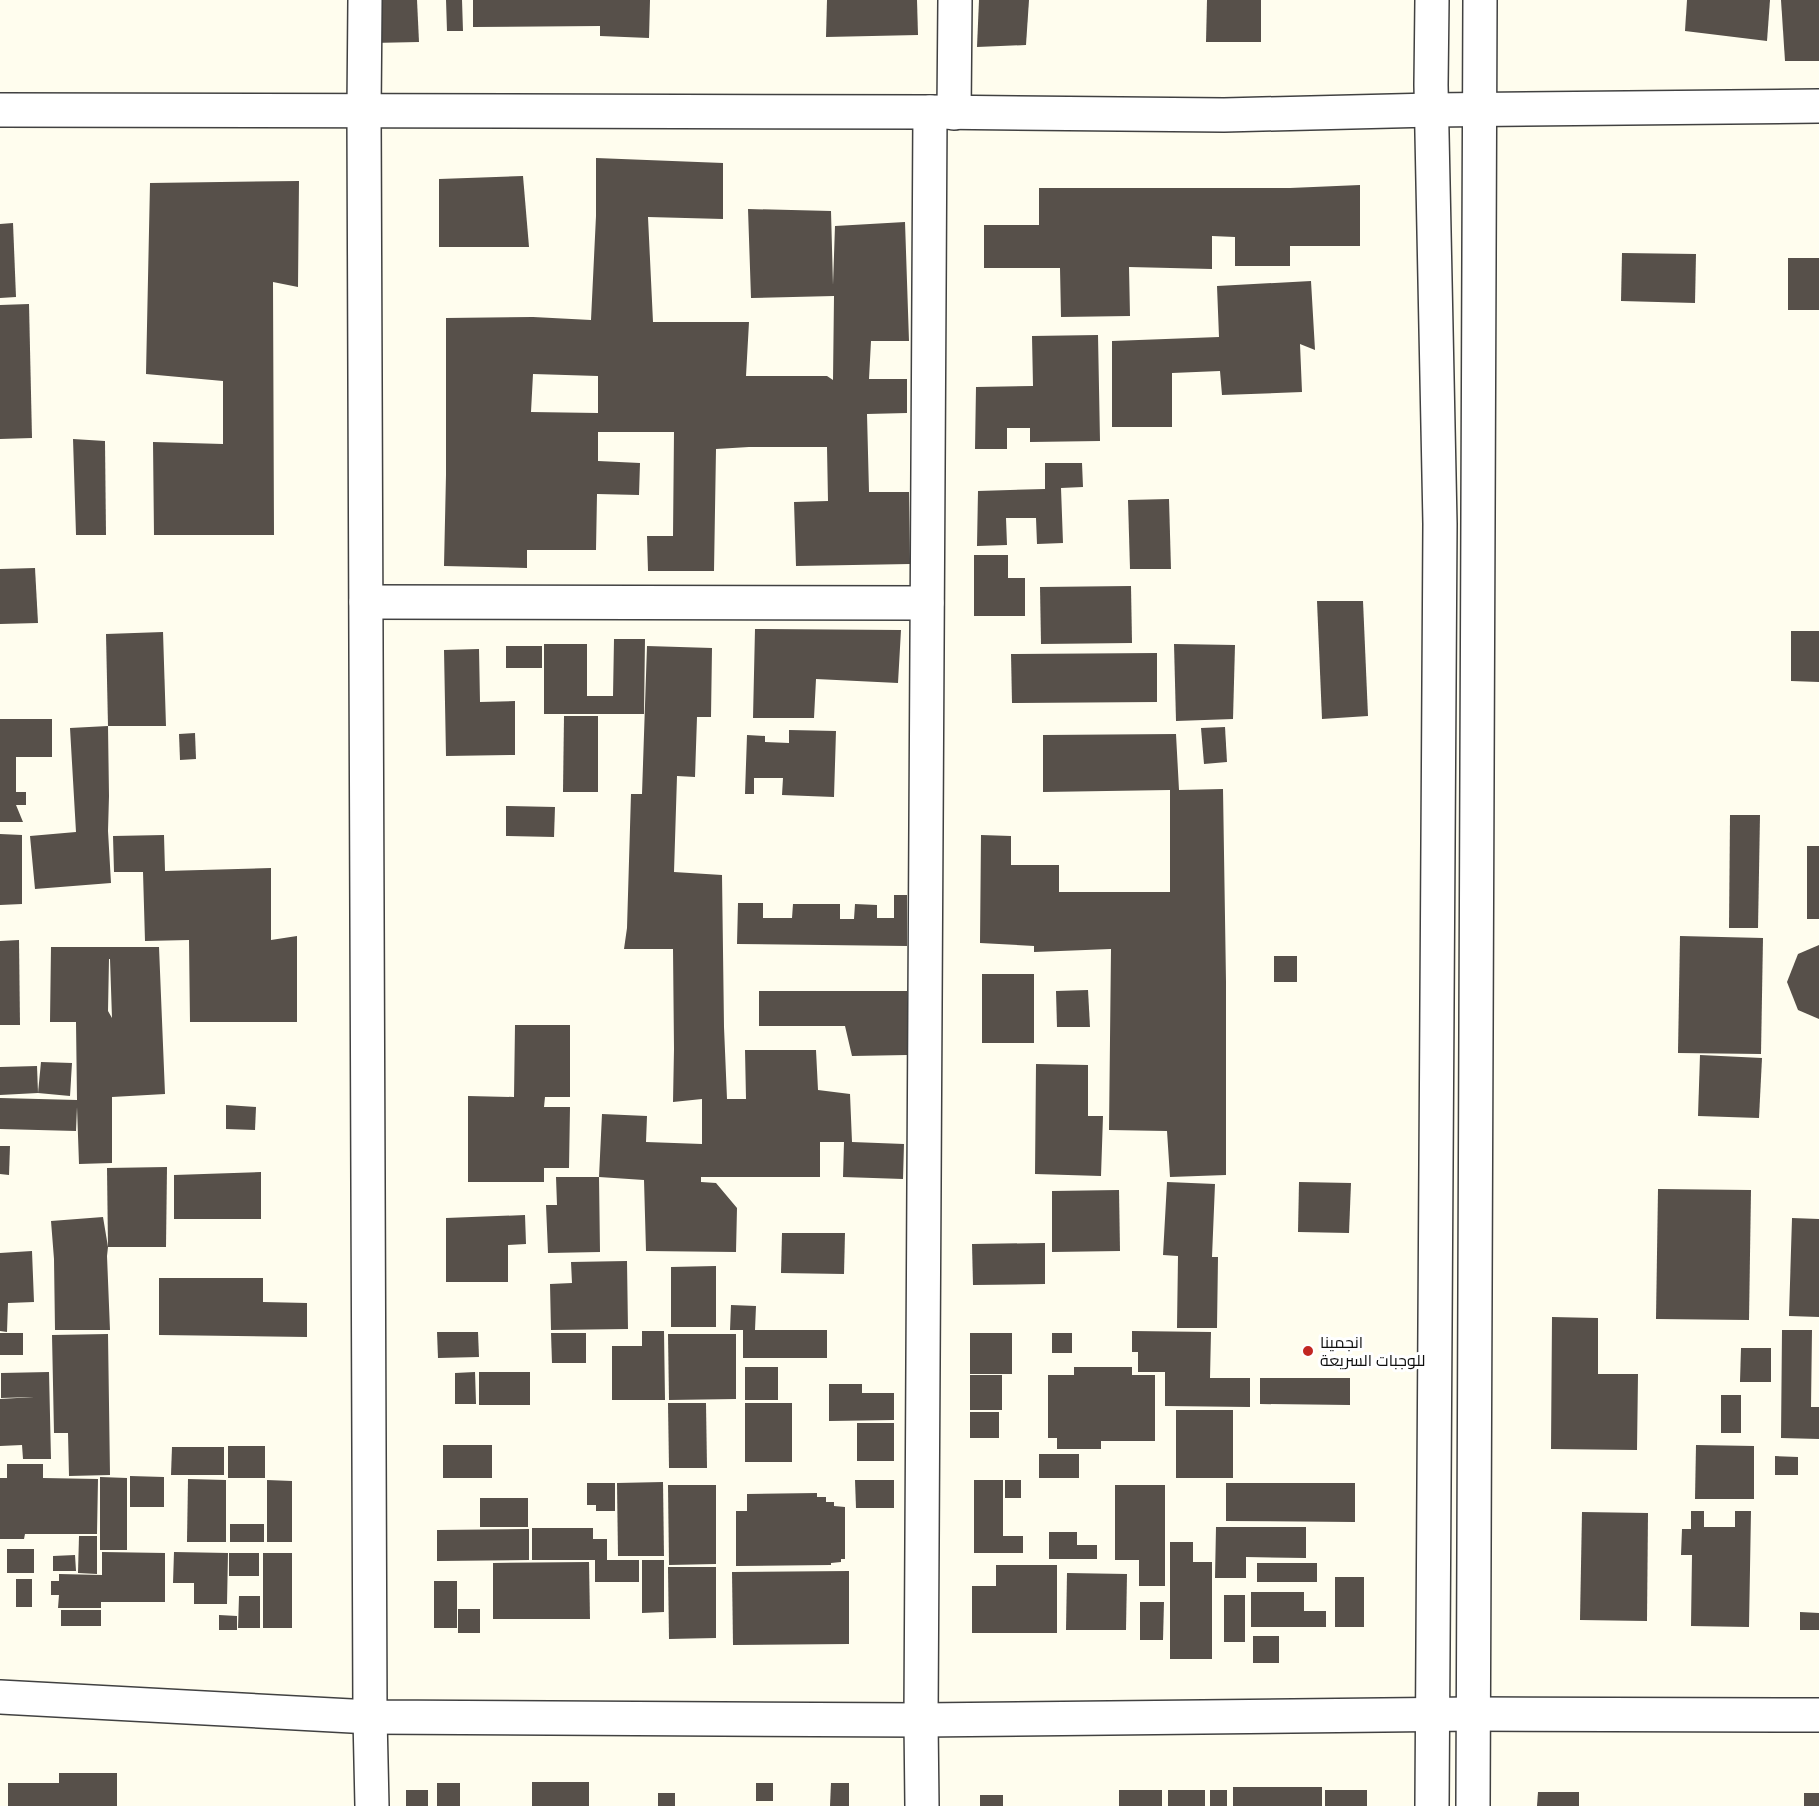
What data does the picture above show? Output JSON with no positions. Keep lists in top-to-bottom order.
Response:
{
  "places": ["انجمينا للوجبات السريعة"]
}
